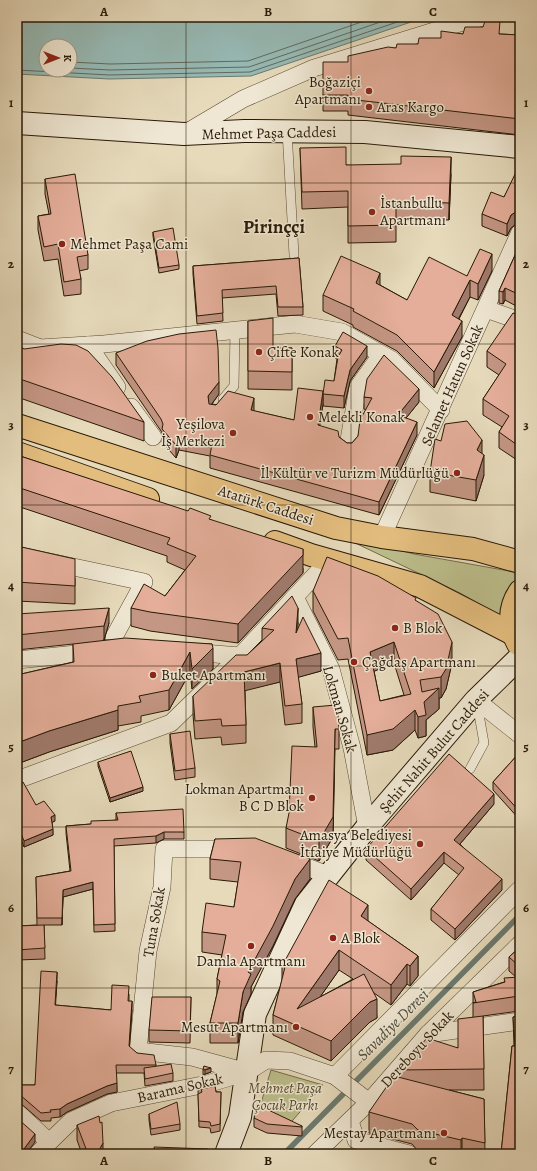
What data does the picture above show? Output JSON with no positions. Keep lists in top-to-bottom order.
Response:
{
  "streets": {
    "main road": ["Atatürk Caddesi"],
    "street": [
      "Mehmet Paşa Caddesi",
      "Selamet Hatun Sokak",
      "Lokman Sokak",
      "Şehit Nahit Bulut Caddesi",
      "Tuna Sokak",
      "Dereboyu Sokak",
      "Barama Sokak"
    ]
  },
  "crossings": [
    ["Selamet Hatun Sokak", "Atatürk Caddesi"],
    ["Lokman Sokak", "Şehit Nahit Bulut Caddesi"],
    ["Şehit Nahit Bulut Caddesi", "Tuna Sokak"],
    ["Şehit Nahit Bulut Caddesi", "Barama Sokak"],
    ["Tuna Sokak", "Barama Sokak"],
    ["Dereboyu Sokak", "Barama Sokak"]
  ],
  "districts": ["Pirinççi"],
  "water": ["Savadiye Deresi"],
  "parks": ["Mehmet Paşa Çocuk Parkı"],
  "places": [
    "Boğaziçi Apartmanı",
    "Aras Kargo",
    "İstanbullu Apartmanı",
    "Mehmet Paşa Cami",
    "Çifte Konak",
    "Melekli Konak",
    "Yeşilova İş Merkezi",
    "İl Kültür ve Turizm Müdürlüğü",
    "B Blok",
    "Çağdaş Apartmanı",
    "Buket Apartmanı",
    "Lokman Apartmanı B C D Blok",
    "Amasya Belediyesi İtfaiye Müdürlüğü",
    "A Blok",
    "Damla Apartmanı",
    "Mesut Apartmanı",
    "Mestay Apartmanı"
  ],
  "north": "right",
  "grid": {
    "columns": ["A", "B", "C"],
    "rows": [
      "1",
      "2",
      "3",
      "4",
      "5",
      "6",
      "7"
    ]
  }
}
